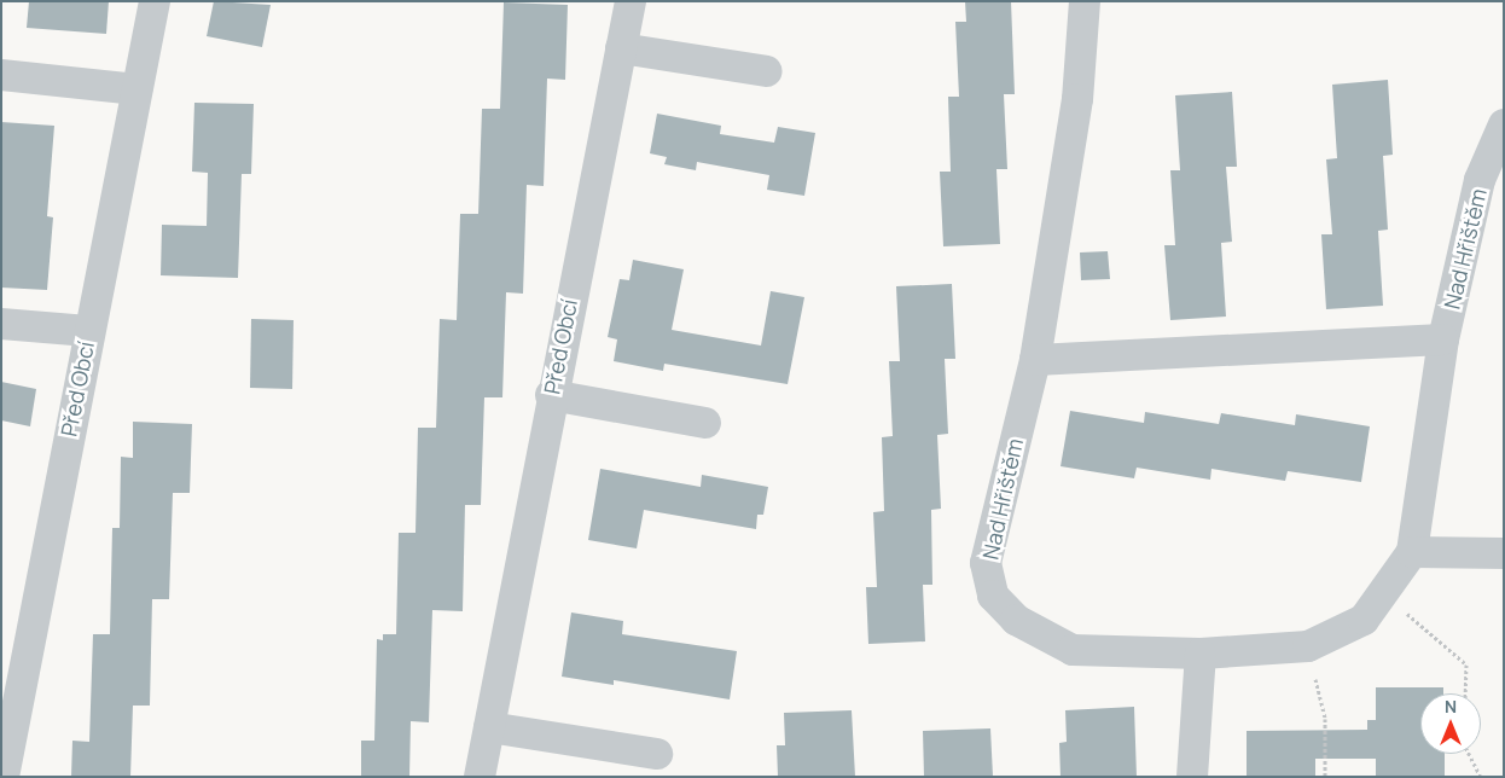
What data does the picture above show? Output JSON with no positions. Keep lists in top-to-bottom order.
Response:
{
  "streets": {
    "street": ["Nad Hřištěm", "Před Obcí"]
  },
  "north": "top"
}
